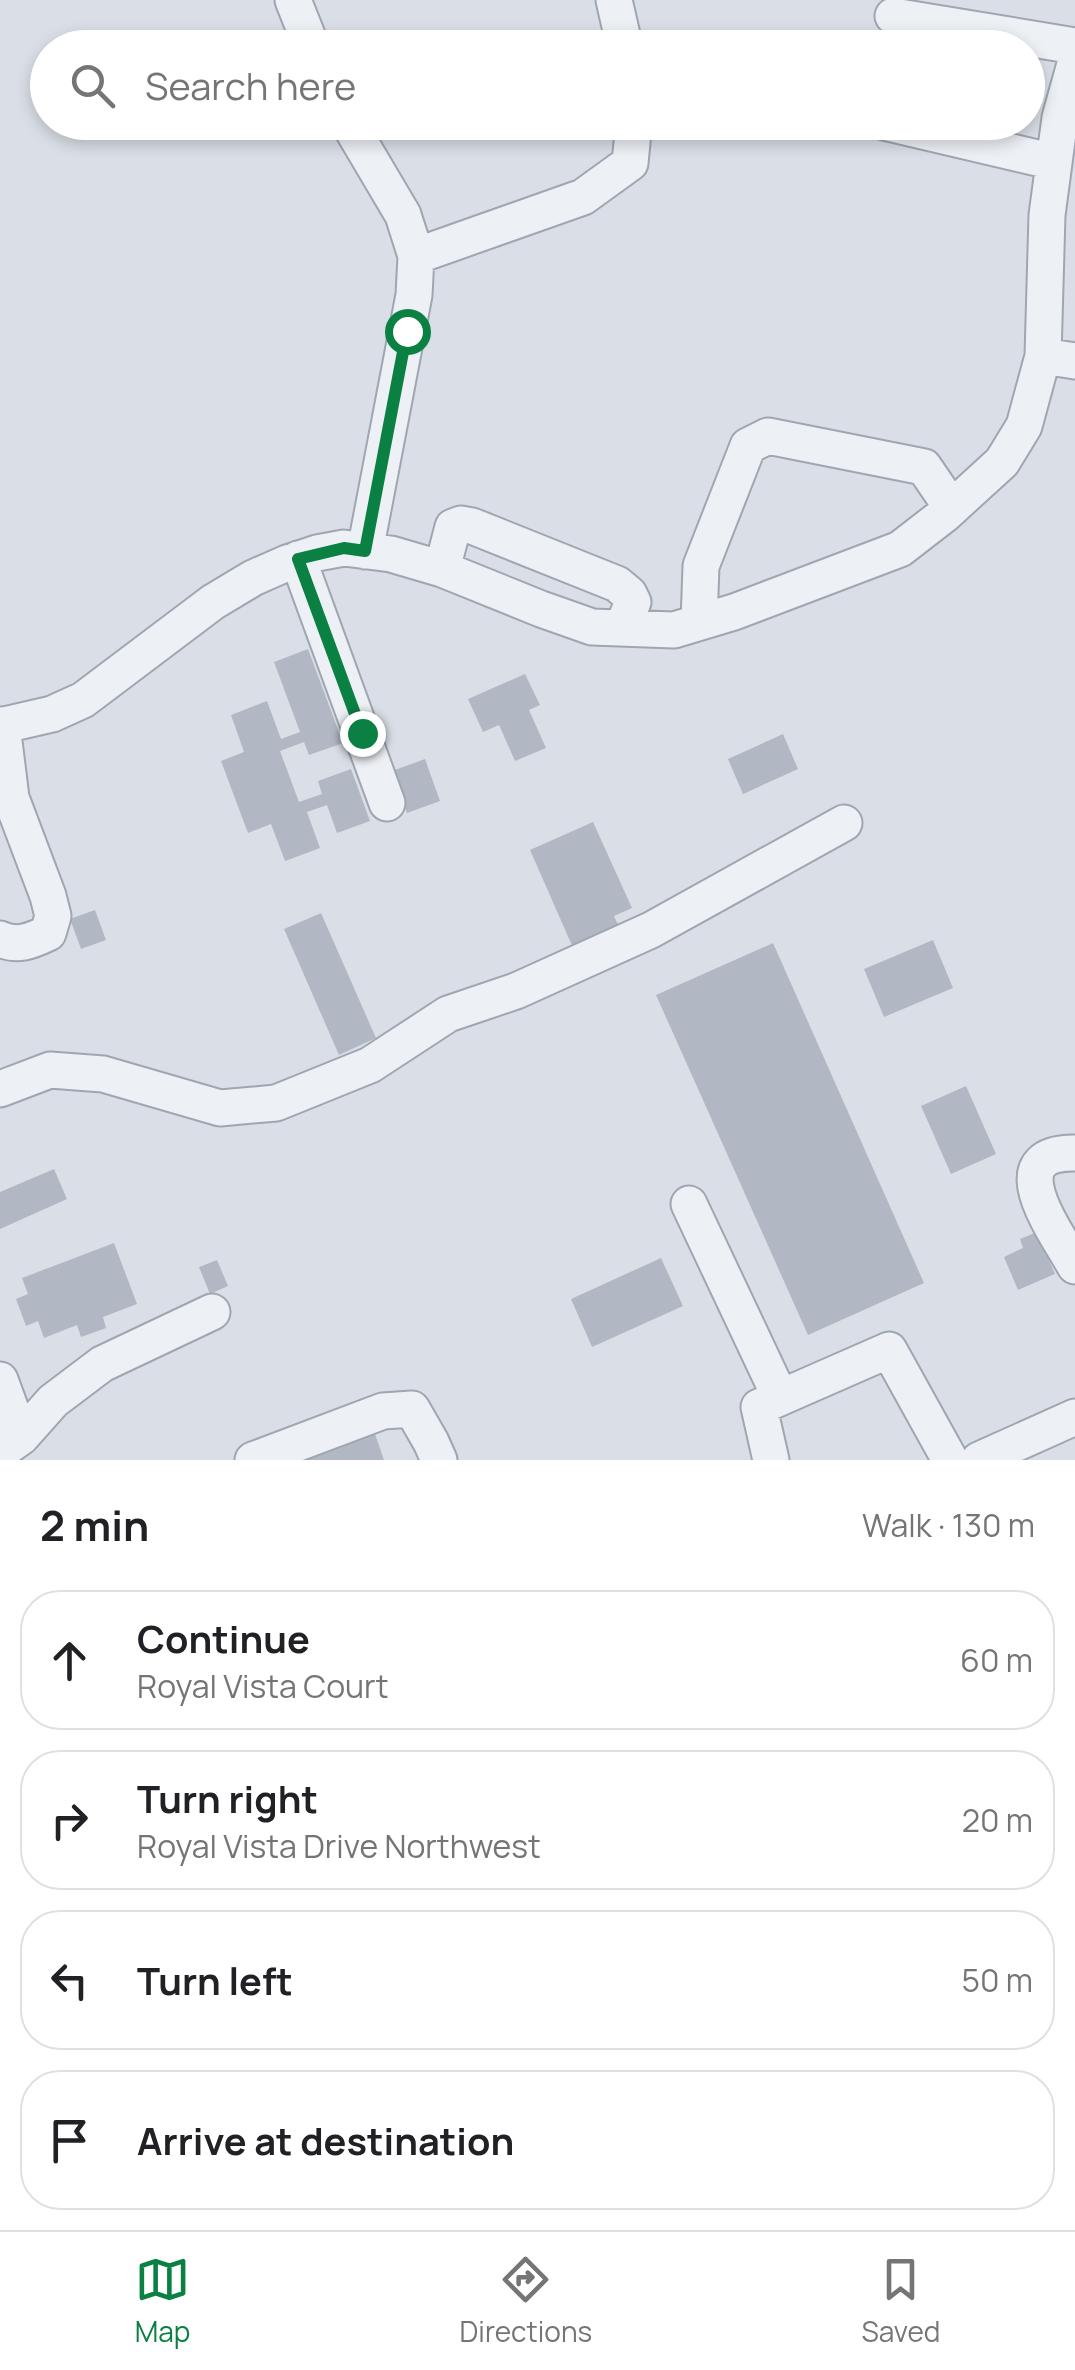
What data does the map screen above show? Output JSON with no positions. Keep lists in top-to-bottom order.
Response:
{
  "page": {
    "search": "Search here",
    "heading": ["2 min", "Walk · 130 m"],
    "list": [
      ["Continue", "Royal Vista Court", "60 m"],
      ["Turn right", "Royal Vista Drive Northwest", "20 m"],
      ["Turn left", "50 m"],
      "Arrive at destination"
    ],
    "nav": ["Map", "Directions", "Saved"]
  }
}
